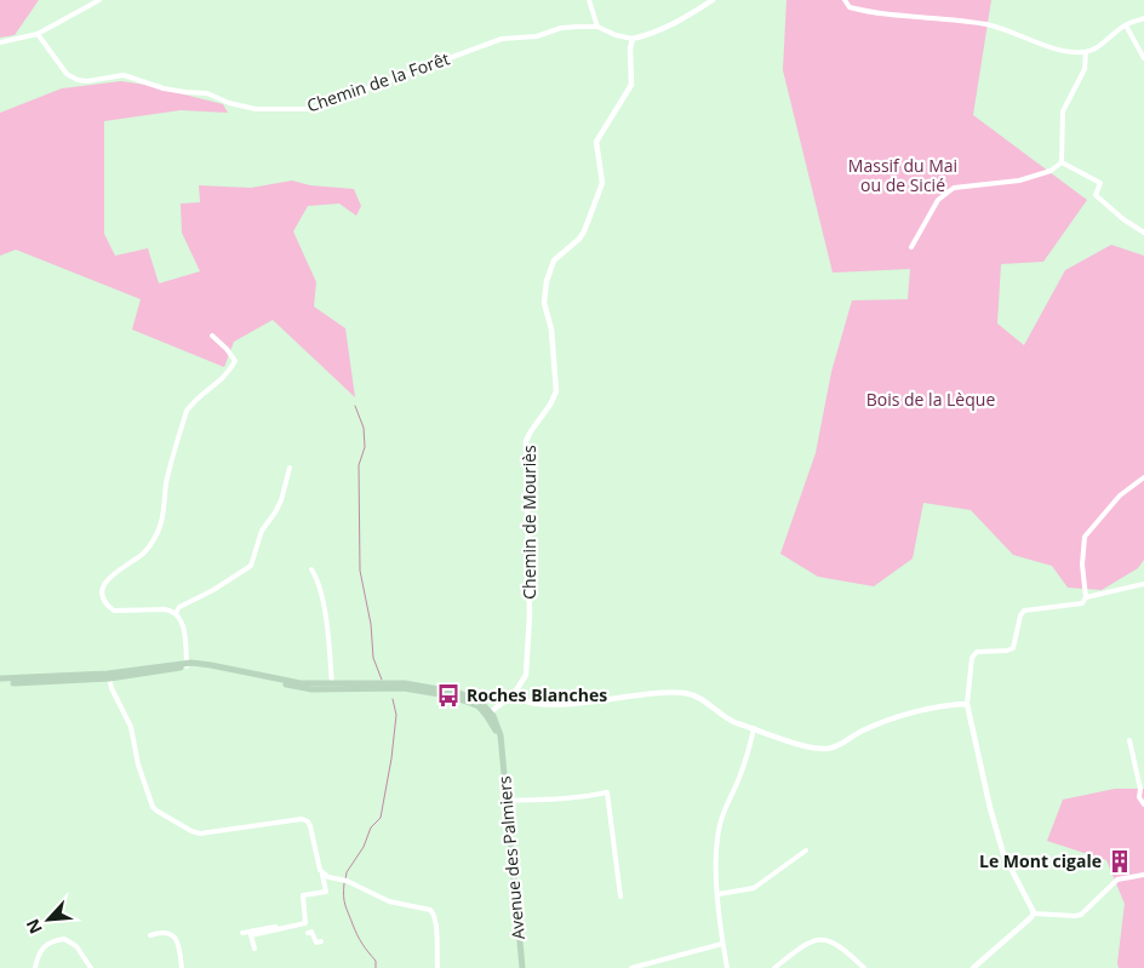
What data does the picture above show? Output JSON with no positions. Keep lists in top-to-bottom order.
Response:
{
  "streets": {
    "main road": ["Avenue des Palmiers"],
    "street": ["Chemin de la Forêt", "Chemin de Mouriès"]
  },
  "crossings": [
    ["Chemin de la Forêt", "Chemin de Mouriès"],
    ["Chemin de Mouriès", "Avenue des Palmiers"]
  ],
  "parks": ["Massif du Mai ou de Sicié", "Bois de la Lèque"],
  "places": {
    "bus stop": ["Roches Blanches"],
    "building": ["Le Mont cigale"]
  },
  "north": "bottom left"
}
